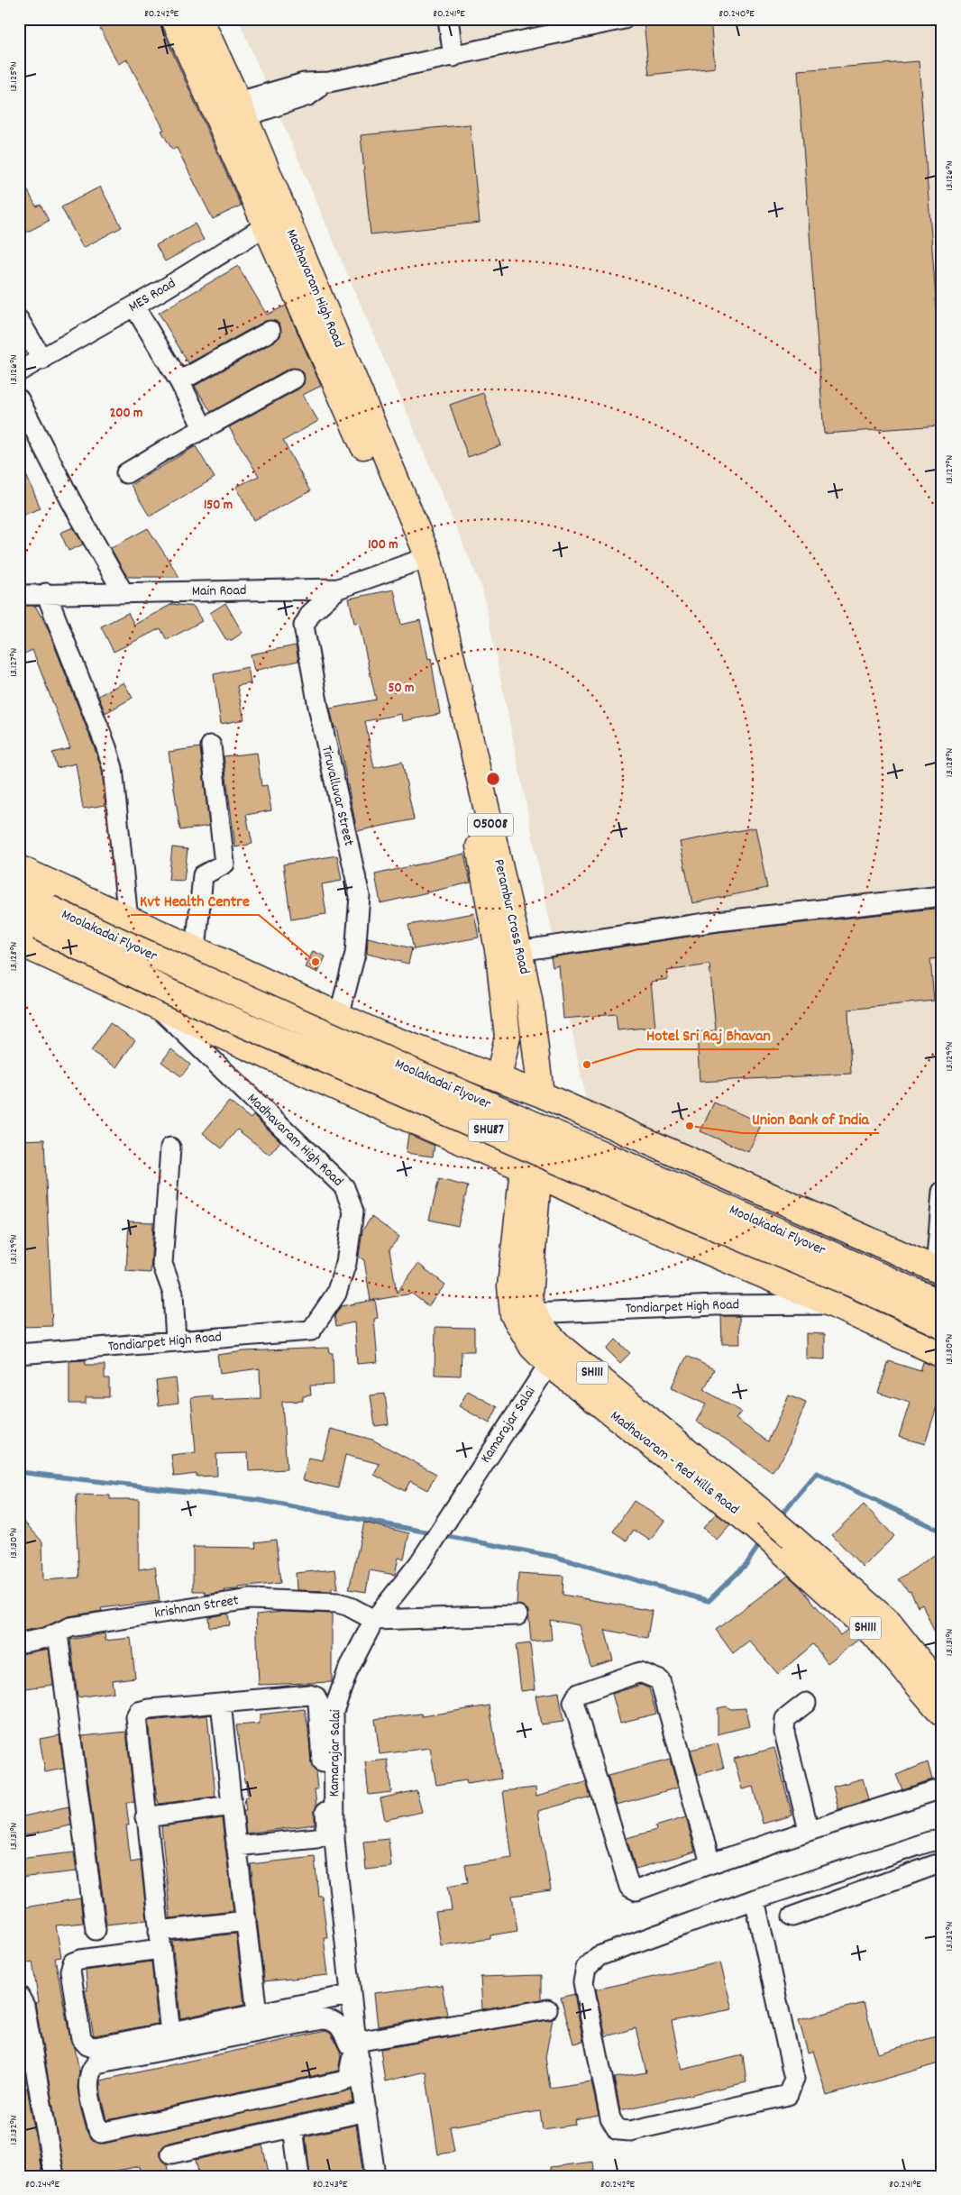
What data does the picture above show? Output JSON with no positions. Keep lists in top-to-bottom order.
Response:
{
  "streets": {
    "main road": [
      "Madhavaram High Road",
      "O5008",
      "Perambur Cross Road",
      "Moolakadai Flyover",
      "SHU87",
      "SH111",
      "Madhavaram - Red Hills Road"
    ],
    "street": [
      "MES Road",
      "Main Road",
      "Tiruvalluvar Street",
      "Tondiarpet High Road",
      "Kamarajar Salai",
      "krishnan Street"
    ]
  },
  "crossings": [
    ["Madhavaram High Road", "MES Road"],
    ["Madhavaram High Road", "Main Road"],
    ["Madhavaram High Road", "Perambur Cross Road"],
    ["Madhavaram High Road", "Tondiarpet High Road"],
    ["Main Road", "Tiruvalluvar Street"],
    ["Main Road", "Perambur Cross Road"],
    ["Tondiarpet High Road", "Madhavaram - Red Hills Road"],
    ["Kamarajar Salai", "Madhavaram - Red Hills Road"],
    ["Kamarajar Salai", "krishnan Street"]
  ],
  "places": ["Kvt Health Centre", "Hotel Sri Raj Bhavan", "Union Bank of India"],
  "coordinates": [
    "80.242°E",
    "80.241°E",
    "80.240°E",
    "13.125°N",
    "13.126°N",
    "13.127°N",
    "13.128°N",
    "13.129°N",
    "13.130°N",
    "13.131°N",
    "13.132°N",
    "80.244°E",
    "80.243°E"
  ],
  "rings": [
    "200 m",
    "150 m",
    "100 m",
    "50 m"
  ]
}
